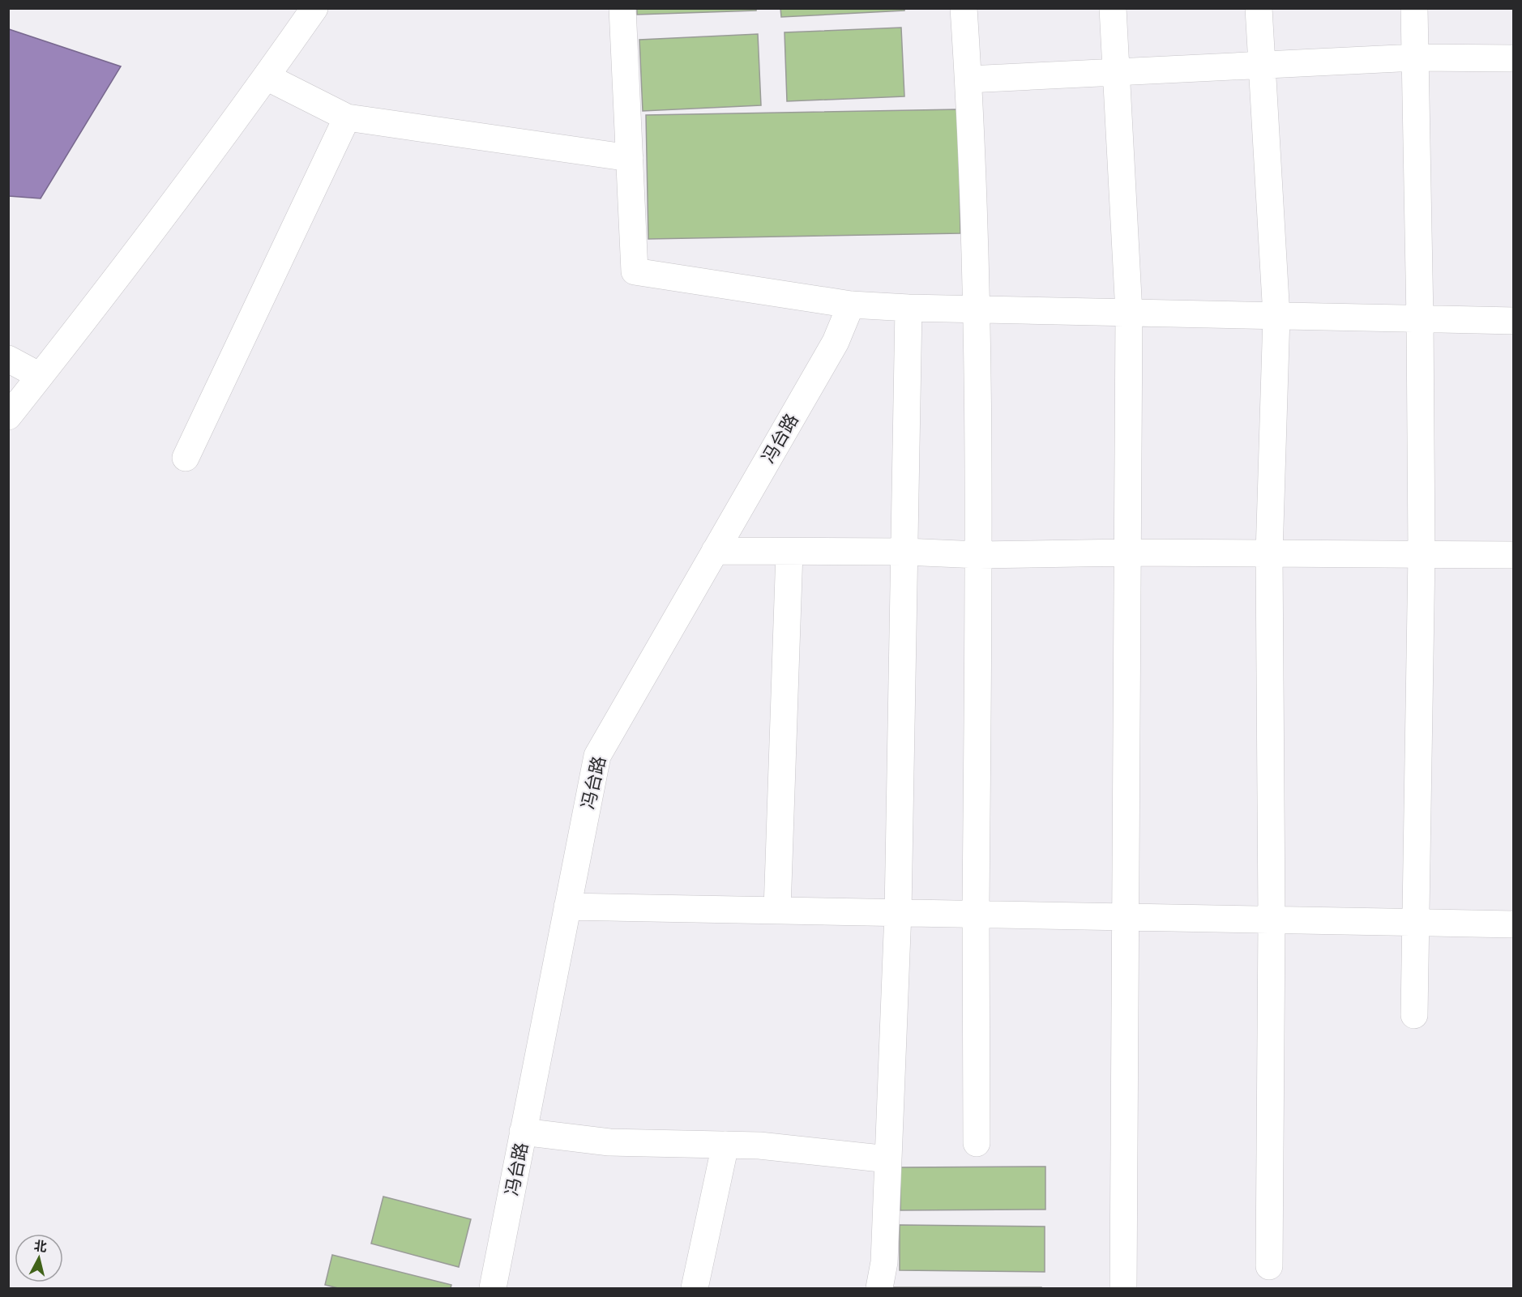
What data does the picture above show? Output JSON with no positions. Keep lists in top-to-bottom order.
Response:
{
  "streets": {
    "street": ["冯台路"]
  },
  "north": "top"
}
